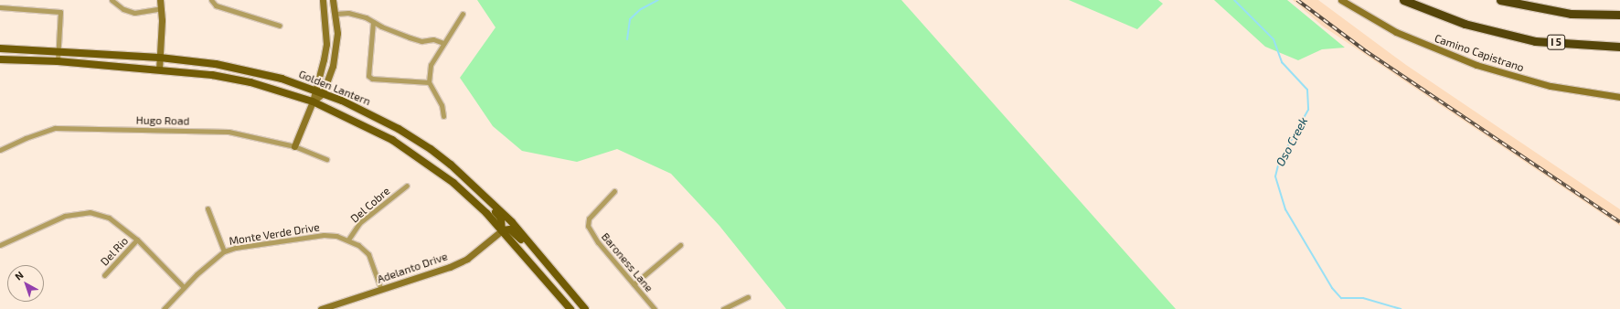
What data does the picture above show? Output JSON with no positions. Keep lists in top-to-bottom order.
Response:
{
  "streets": {
    "highway": ["I 5"],
    "main road": ["Golden Lantern"],
    "street": [
      "Camino Capistrano",
      "Hugo Road",
      "Del Cobre",
      "Monte Verde Drive",
      "Del Rio",
      "Baroness Lane",
      "Adelanto Drive"
    ]
  },
  "crossings": [
    ["Golden Lantern", "Adelanto Drive"],
    ["Del Cobre", "Monte Verde Drive"],
    ["Monte Verde Drive", "Adelanto Drive"]
  ],
  "water": ["Oso Creek"],
  "north": "top left"
}
